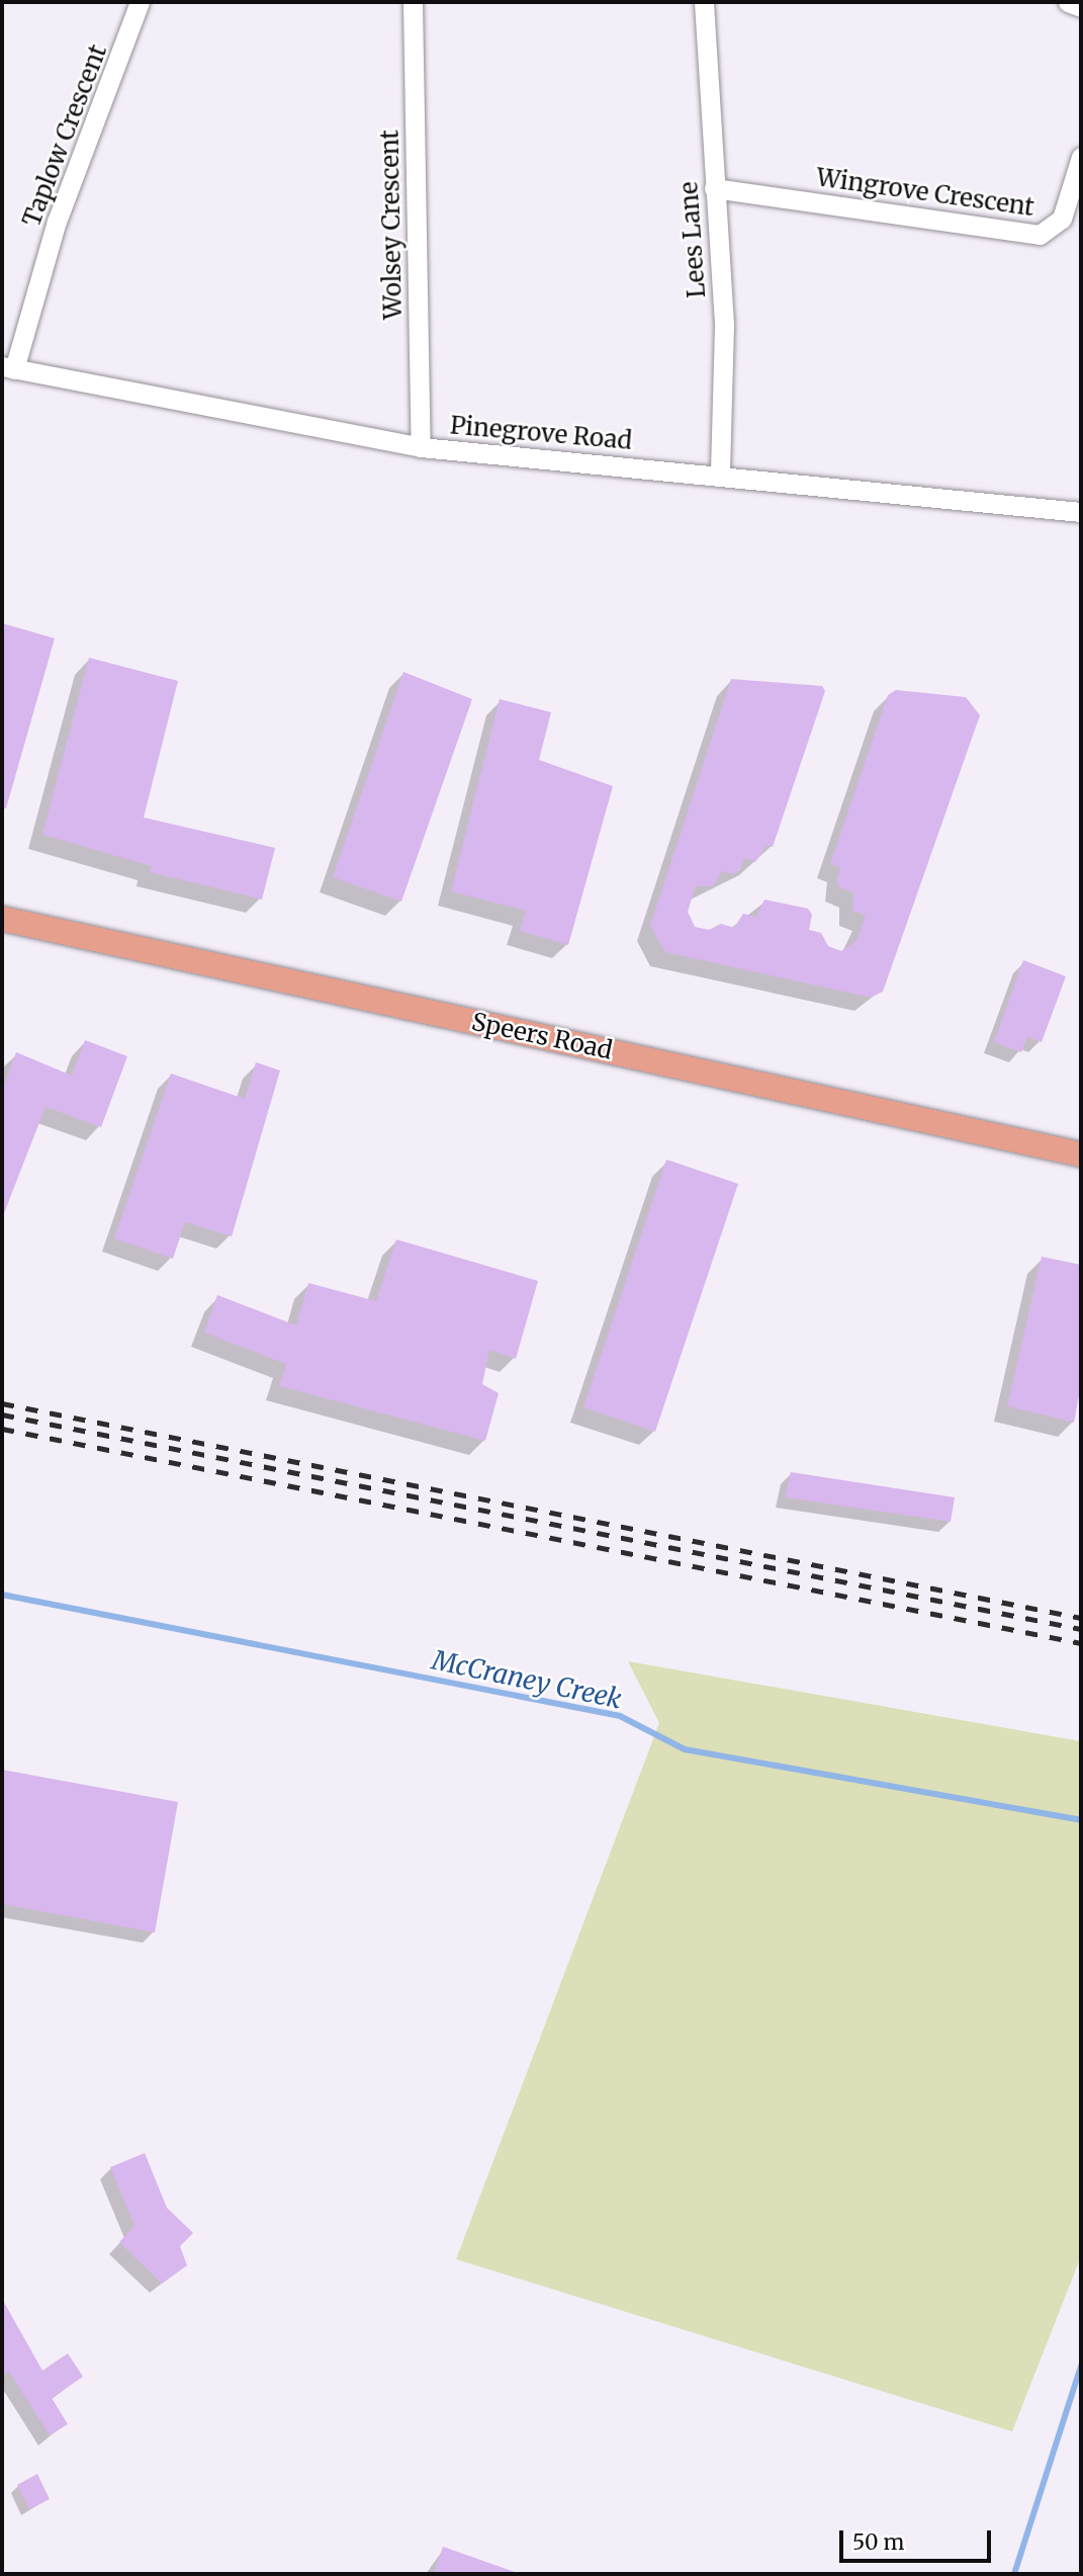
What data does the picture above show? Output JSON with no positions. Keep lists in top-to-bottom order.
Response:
{
  "streets": {
    "main road": ["Speers Road"],
    "street": [
      "Taplow Crescent",
      "Wingrove Crescent",
      "Wolsey Crescent",
      "Lees Lane",
      "Pinegrove Road"
    ]
  },
  "crossings": [
    ["Taplow Crescent", "Pinegrove Road"],
    ["Wingrove Crescent", "Lees Lane"],
    ["Wolsey Crescent", "Pinegrove Road"],
    ["Lees Lane", "Pinegrove Road"]
  ],
  "water": ["McCraney Creek"],
  "scale_bar": "50 m"
}
